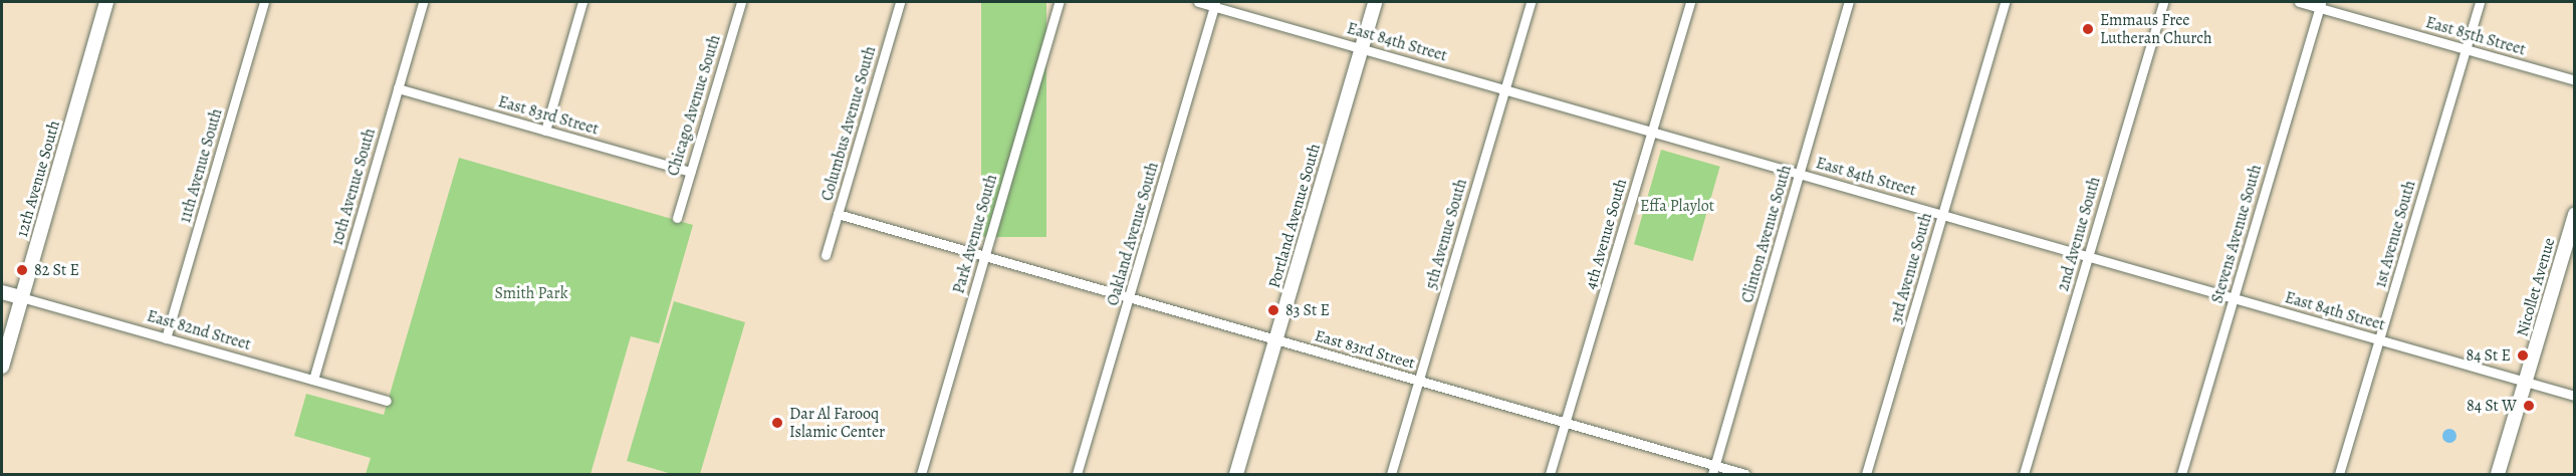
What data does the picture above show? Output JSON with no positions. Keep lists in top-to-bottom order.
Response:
{
  "streets": {
    "main road": [
      "12th Avenue South",
      "Portland Avenue South",
      "Nicollet Avenue",
      "East 82nd Street"
    ],
    "street": [
      "East 85th Street",
      "East 84th Street",
      "Chicago Avenue South",
      "East 83rd Street",
      "Columbus Avenue South",
      "11th Avenue South",
      "10th Avenue South",
      "Park Avenue South",
      "Oakland Avenue South",
      "5th Avenue South",
      "4th Avenue South",
      "Clinton Avenue South",
      "2nd Avenue South",
      "Stevens Avenue South",
      "1st Avenue South",
      "3rd Avenue South"
    ]
  },
  "crossings": [
    ["East 85th Street", "Stevens Avenue South"],
    ["East 85th Street", "1st Avenue South"],
    ["East 84th Street", "Portland Avenue South"],
    ["East 84th Street", "Oakland Avenue South"],
    ["East 84th Street", "5th Avenue South"],
    ["East 84th Street", "4th Avenue South"],
    ["East 84th Street", "Clinton Avenue South"],
    ["East 84th Street", "2nd Avenue South"],
    ["East 84th Street", "Stevens Avenue South"],
    ["East 84th Street", "1st Avenue South"],
    ["East 84th Street", "3rd Avenue South"],
    ["East 84th Street", "Nicollet Avenue"],
    ["Chicago Avenue South", "East 83rd Street"],
    ["East 83rd Street", "Columbus Avenue South"],
    ["East 83rd Street", "10th Avenue South"],
    ["East 83rd Street", "Portland Avenue South"],
    ["East 83rd Street", "Park Avenue South"],
    ["East 83rd Street", "Oakland Avenue South"],
    ["East 83rd Street", "5th Avenue South"],
    ["East 83rd Street", "4th Avenue South"],
    ["East 83rd Street", "Clinton Avenue South"],
    ["11th Avenue South", "East 82nd Street"],
    ["12th Avenue South", "East 82nd Street"],
    ["10th Avenue South", "East 82nd Street"]
  ],
  "parks": ["Effa Playlot", "Smith Park"],
  "places": [
    "Emmaus Free Lutheran Church",
    "82 St E",
    "83 St E",
    "84 St E",
    "84 St W",
    "Dar Al Farooq Islamic Center"
  ]
}
